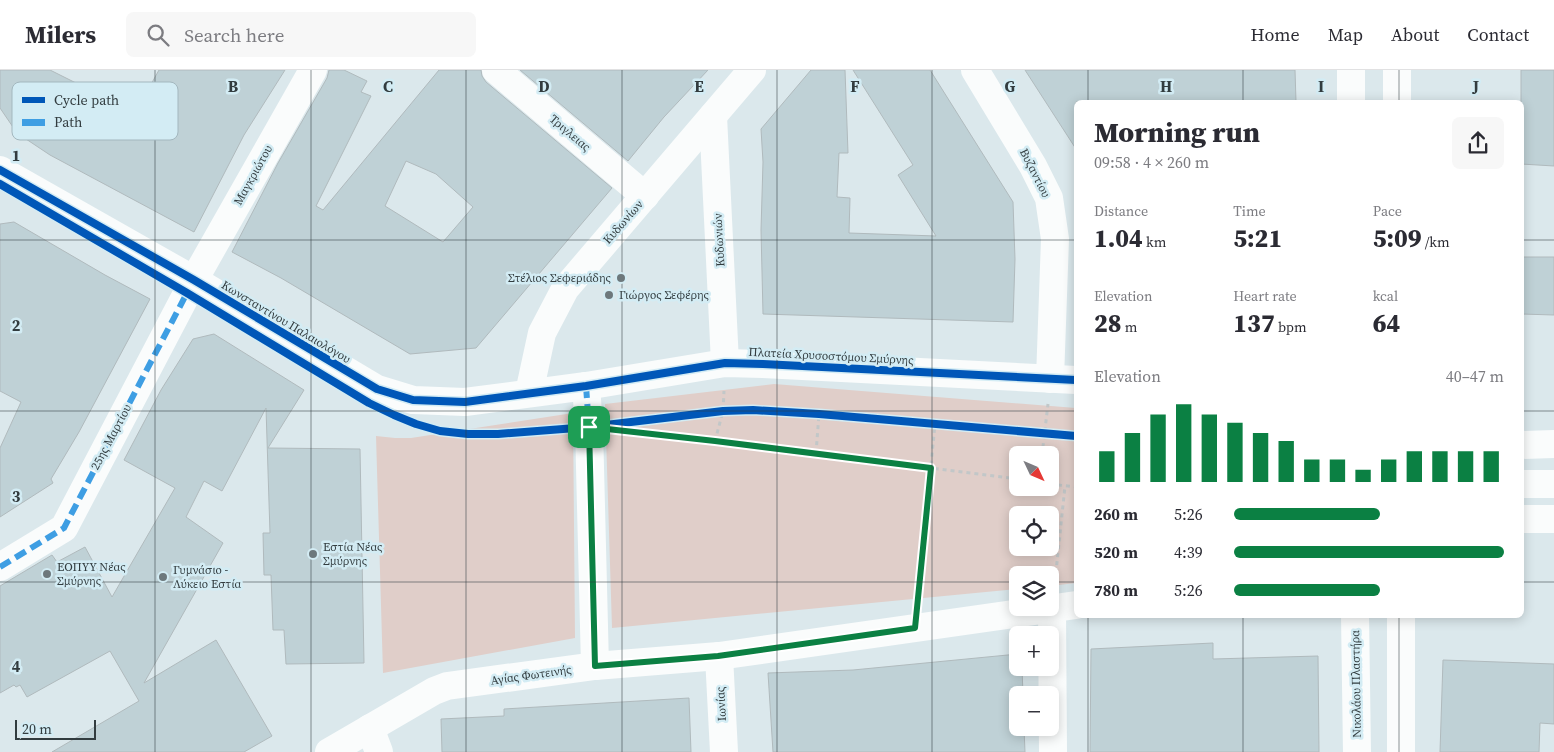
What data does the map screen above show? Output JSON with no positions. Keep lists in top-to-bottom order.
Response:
{
  "streets": {
    "street": [
      "Τριγλειας",
      "Βυζαντίου",
      "Μαγκριώτου",
      "Κυδωνίων",
      "Κυδωνιών",
      "Κωνσταντίνου Παλαιολόγου",
      "Πλατεία Χρυσοστόμου Σμύρνης",
      "25ης Μαρτίου",
      "Αγίας Φωτεινής",
      "Νικολάου Πλαστήρα",
      "Ιωνίας"
    ]
  },
  "crossings": [
    ["Τριγλειας", "Κυδωνίων"],
    ["Βυζαντίου", "Πλατεία Χρυσοστόμου Σμύρνης"],
    ["Μαγκριώτου", "Κωνσταντίνου Παλαιολόγου"],
    ["Μαγκριώτου", "25ης Μαρτίου"],
    ["Κυδωνίων", "Κυδωνιών"],
    ["Κυδωνίων", "Κωνσταντίνου Παλαιολόγου"],
    ["Κυδωνιών", "Πλατεία Χρυσοστόμου Σμύρνης"],
    ["Κωνσταντίνου Παλαιολόγου", "Πλατεία Χρυσοστόμου Σμύρνης"],
    ["Κωνσταντίνου Παλαιολόγου", "25ης Μαρτίου"],
    ["Αγίας Φωτεινής", "Ιωνίας"]
  ],
  "places": [
    "Στέλιος Σεφεριάδης",
    "Γιώργος Σεφέρης",
    "Εστία Νέας Σμύρνης",
    "ΕΟΠΥΥ Νέας Σμύρνης",
    "Γυμνάσιο - Λύκειο Εστία"
  ],
  "legend": ["Cycle path", "Path"],
  "scale_bar": "20 m",
  "north": "bottom right",
  "page": {
    "header": "Milers",
    "search": "Search here",
    "nav": [
      "Home",
      "Map",
      "About",
      "Contact"
    ],
    "heading": ["Morning run", "09:58 · 4 × 260 m"],
    "stats": [
      ["Distance", "1.04 km"],
      ["Time", "5:21"],
      ["Pace", "5:09 /km"],
      ["Elevation", "28 m"],
      ["Heart rate", "137 bpm"],
      ["kcal", "64"]
    ],
    "chart": ["Elevation", "40–47 m"],
    "map_buttons": ["+", "−"],
    "list": [
      {
        "name": "260 m",
        "note": "5:26"
      },
      {
        "name": "520 m",
        "note": "4:39"
      },
      {
        "name": "780 m",
        "note": "5:26"
      }
    ],
    "scale": "20 m"
  },
  "grid": {
    "columns": [
      "B",
      "C",
      "D",
      "E",
      "F",
      "G",
      "H",
      "I",
      "J"
    ],
    "rows": [
      "1",
      "2",
      "3",
      "4"
    ]
  }
}
